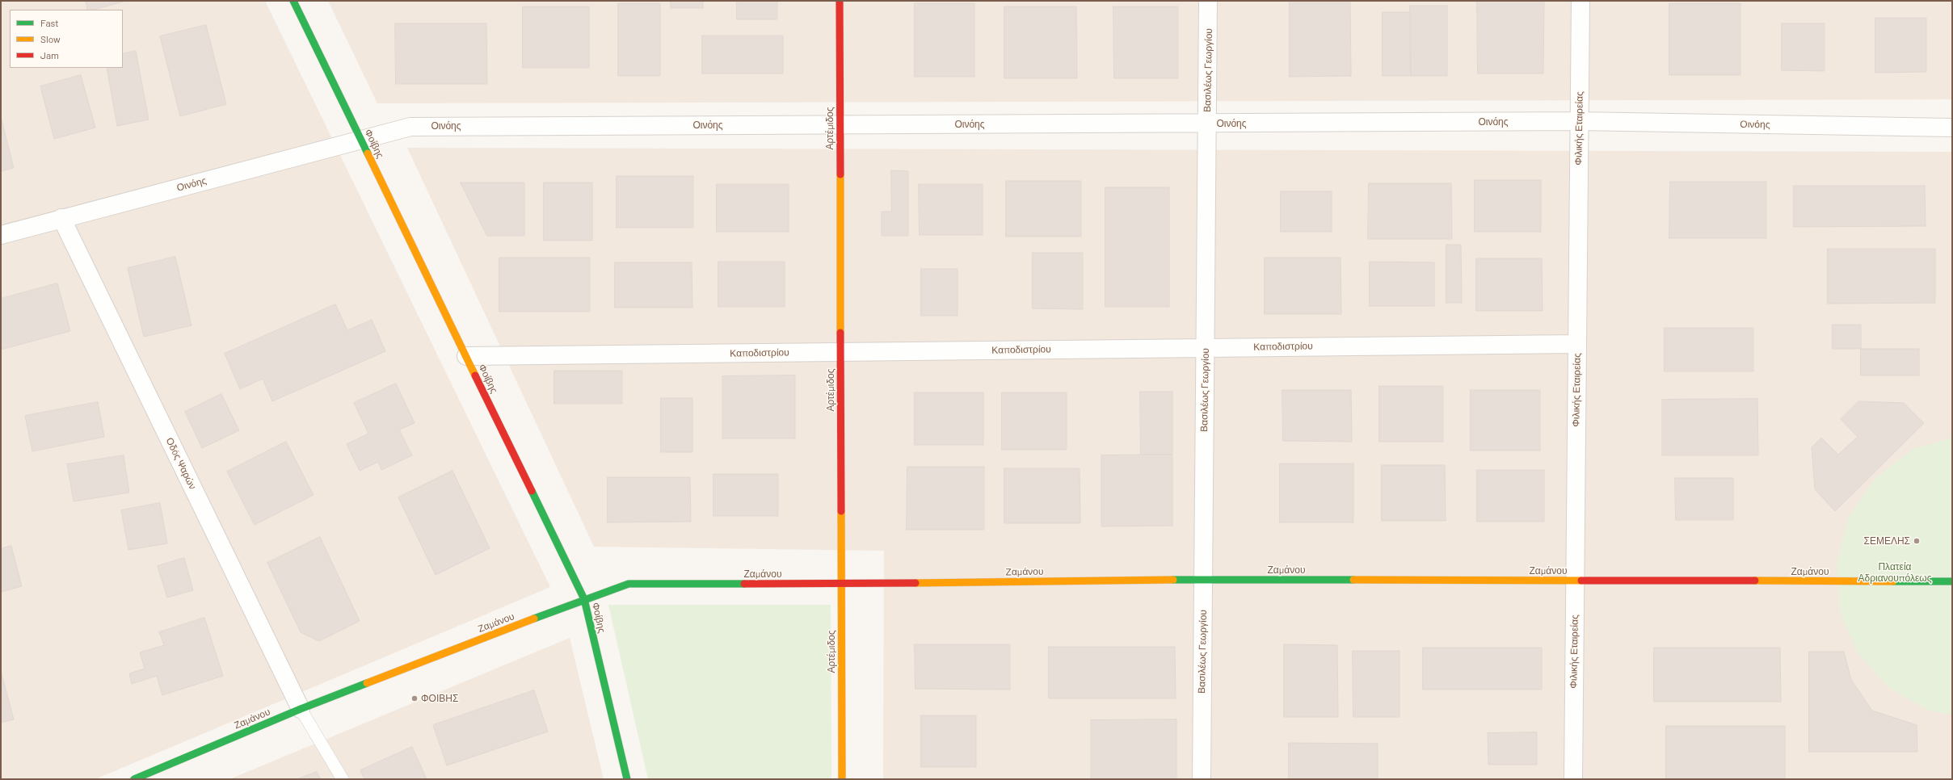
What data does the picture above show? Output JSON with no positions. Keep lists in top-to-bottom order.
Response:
{
  "streets": {
    "street": [
      "Βασιλέως Γεωργίου",
      "Οινόης",
      "Αρτέμιδος",
      "Φιλικής Εταιρείας",
      "Φοίβης",
      "Καποδιστρίου",
      "Οδóς Ψαρών",
      "Ζαμάνου"
    ]
  },
  "crossings": [
    ["Βασιλέως Γεωργίου", "Οινόης"],
    ["Βασιλέως Γεωργίου", "Καποδιστρίου"],
    ["Βασιλέως Γεωργίου", "Ζαμάνου"],
    ["Οινόης", "Αρτέμιδος"],
    ["Οινόης", "Φιλικής Εταιρείας"],
    ["Οινόης", "Φοίβης"],
    ["Οινόης", "Οδóς Ψαρών"],
    ["Αρτέμιδος", "Καποδιστρίου"],
    ["Αρτέμιδος", "Ζαμάνου"],
    ["Φιλικής Εταιρείας", "Καποδιστρίου"],
    ["Φιλικής Εταιρείας", "Ζαμάνου"],
    ["Φοίβης", "Καποδιστρίου"],
    ["Φοίβης", "Ζαμάνου"],
    ["Οδóς Ψαρών", "Ζαμάνου"]
  ],
  "parks": ["Πλατεία Αδριανουπόλεως"],
  "places": ["ΣΕΜΕΛΗΣ", "ΦΟΙΒΗΣ"],
  "legend": ["Fast", "Slow", "Jam"]
}
